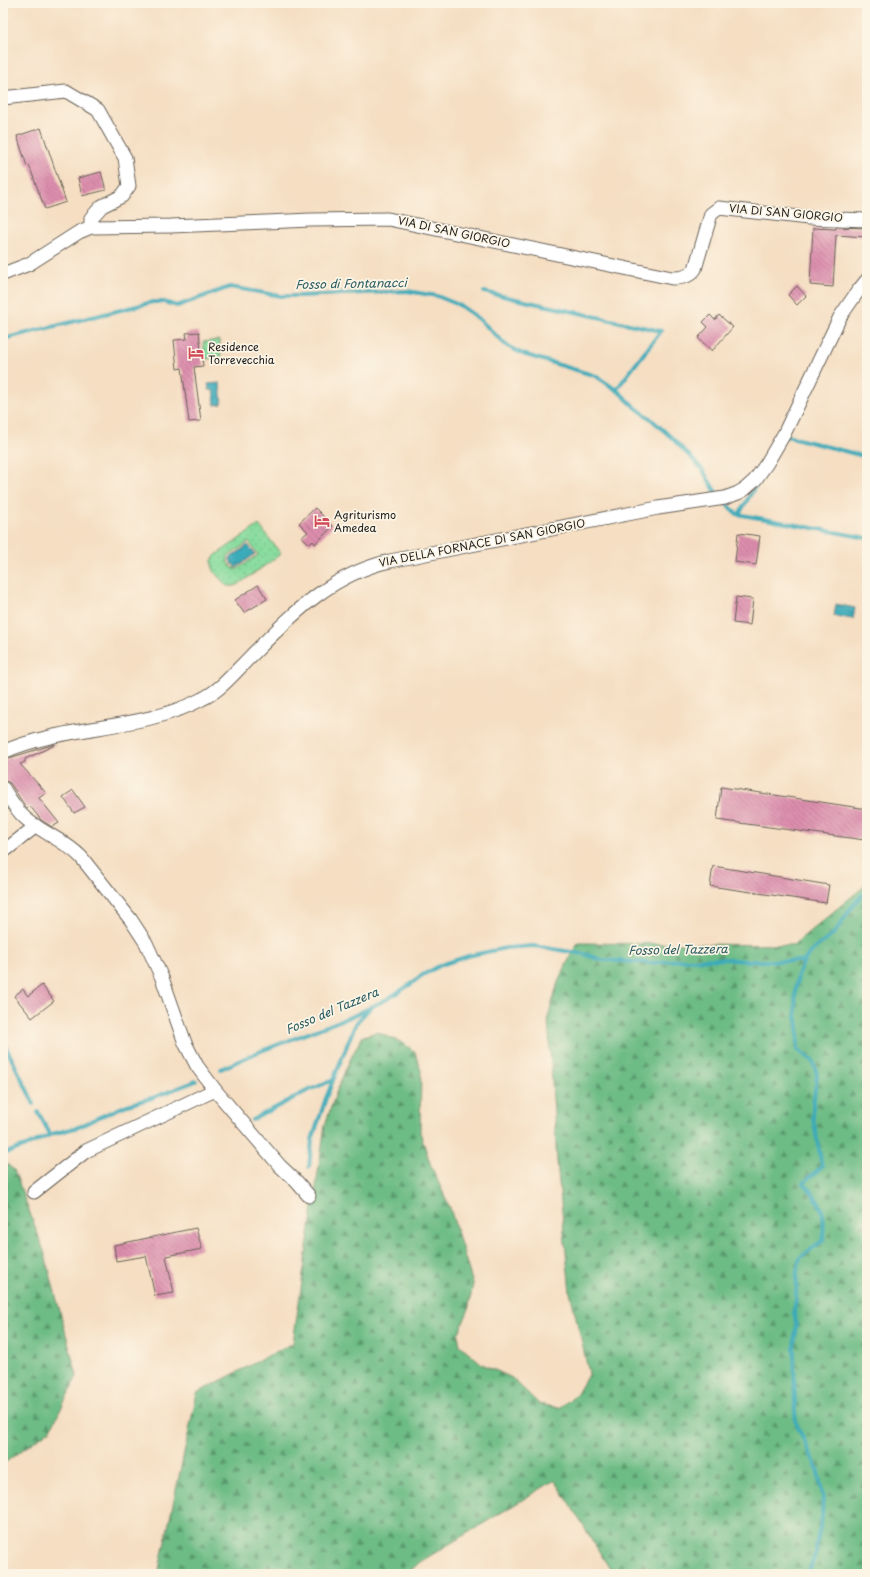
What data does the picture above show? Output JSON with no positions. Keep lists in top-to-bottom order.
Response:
{
  "streets": {
    "street": ["VIA DI SAN GIORGIO", "VIA DELLA FORNACE DI SAN GIORGIO"]
  },
  "water": ["Fosso di Fontanacci", "Fosso del Tazzera"],
  "places": {
    "hotel": ["Residence Torrevecchia", "Agriturismo Amedea"]
  }
}
